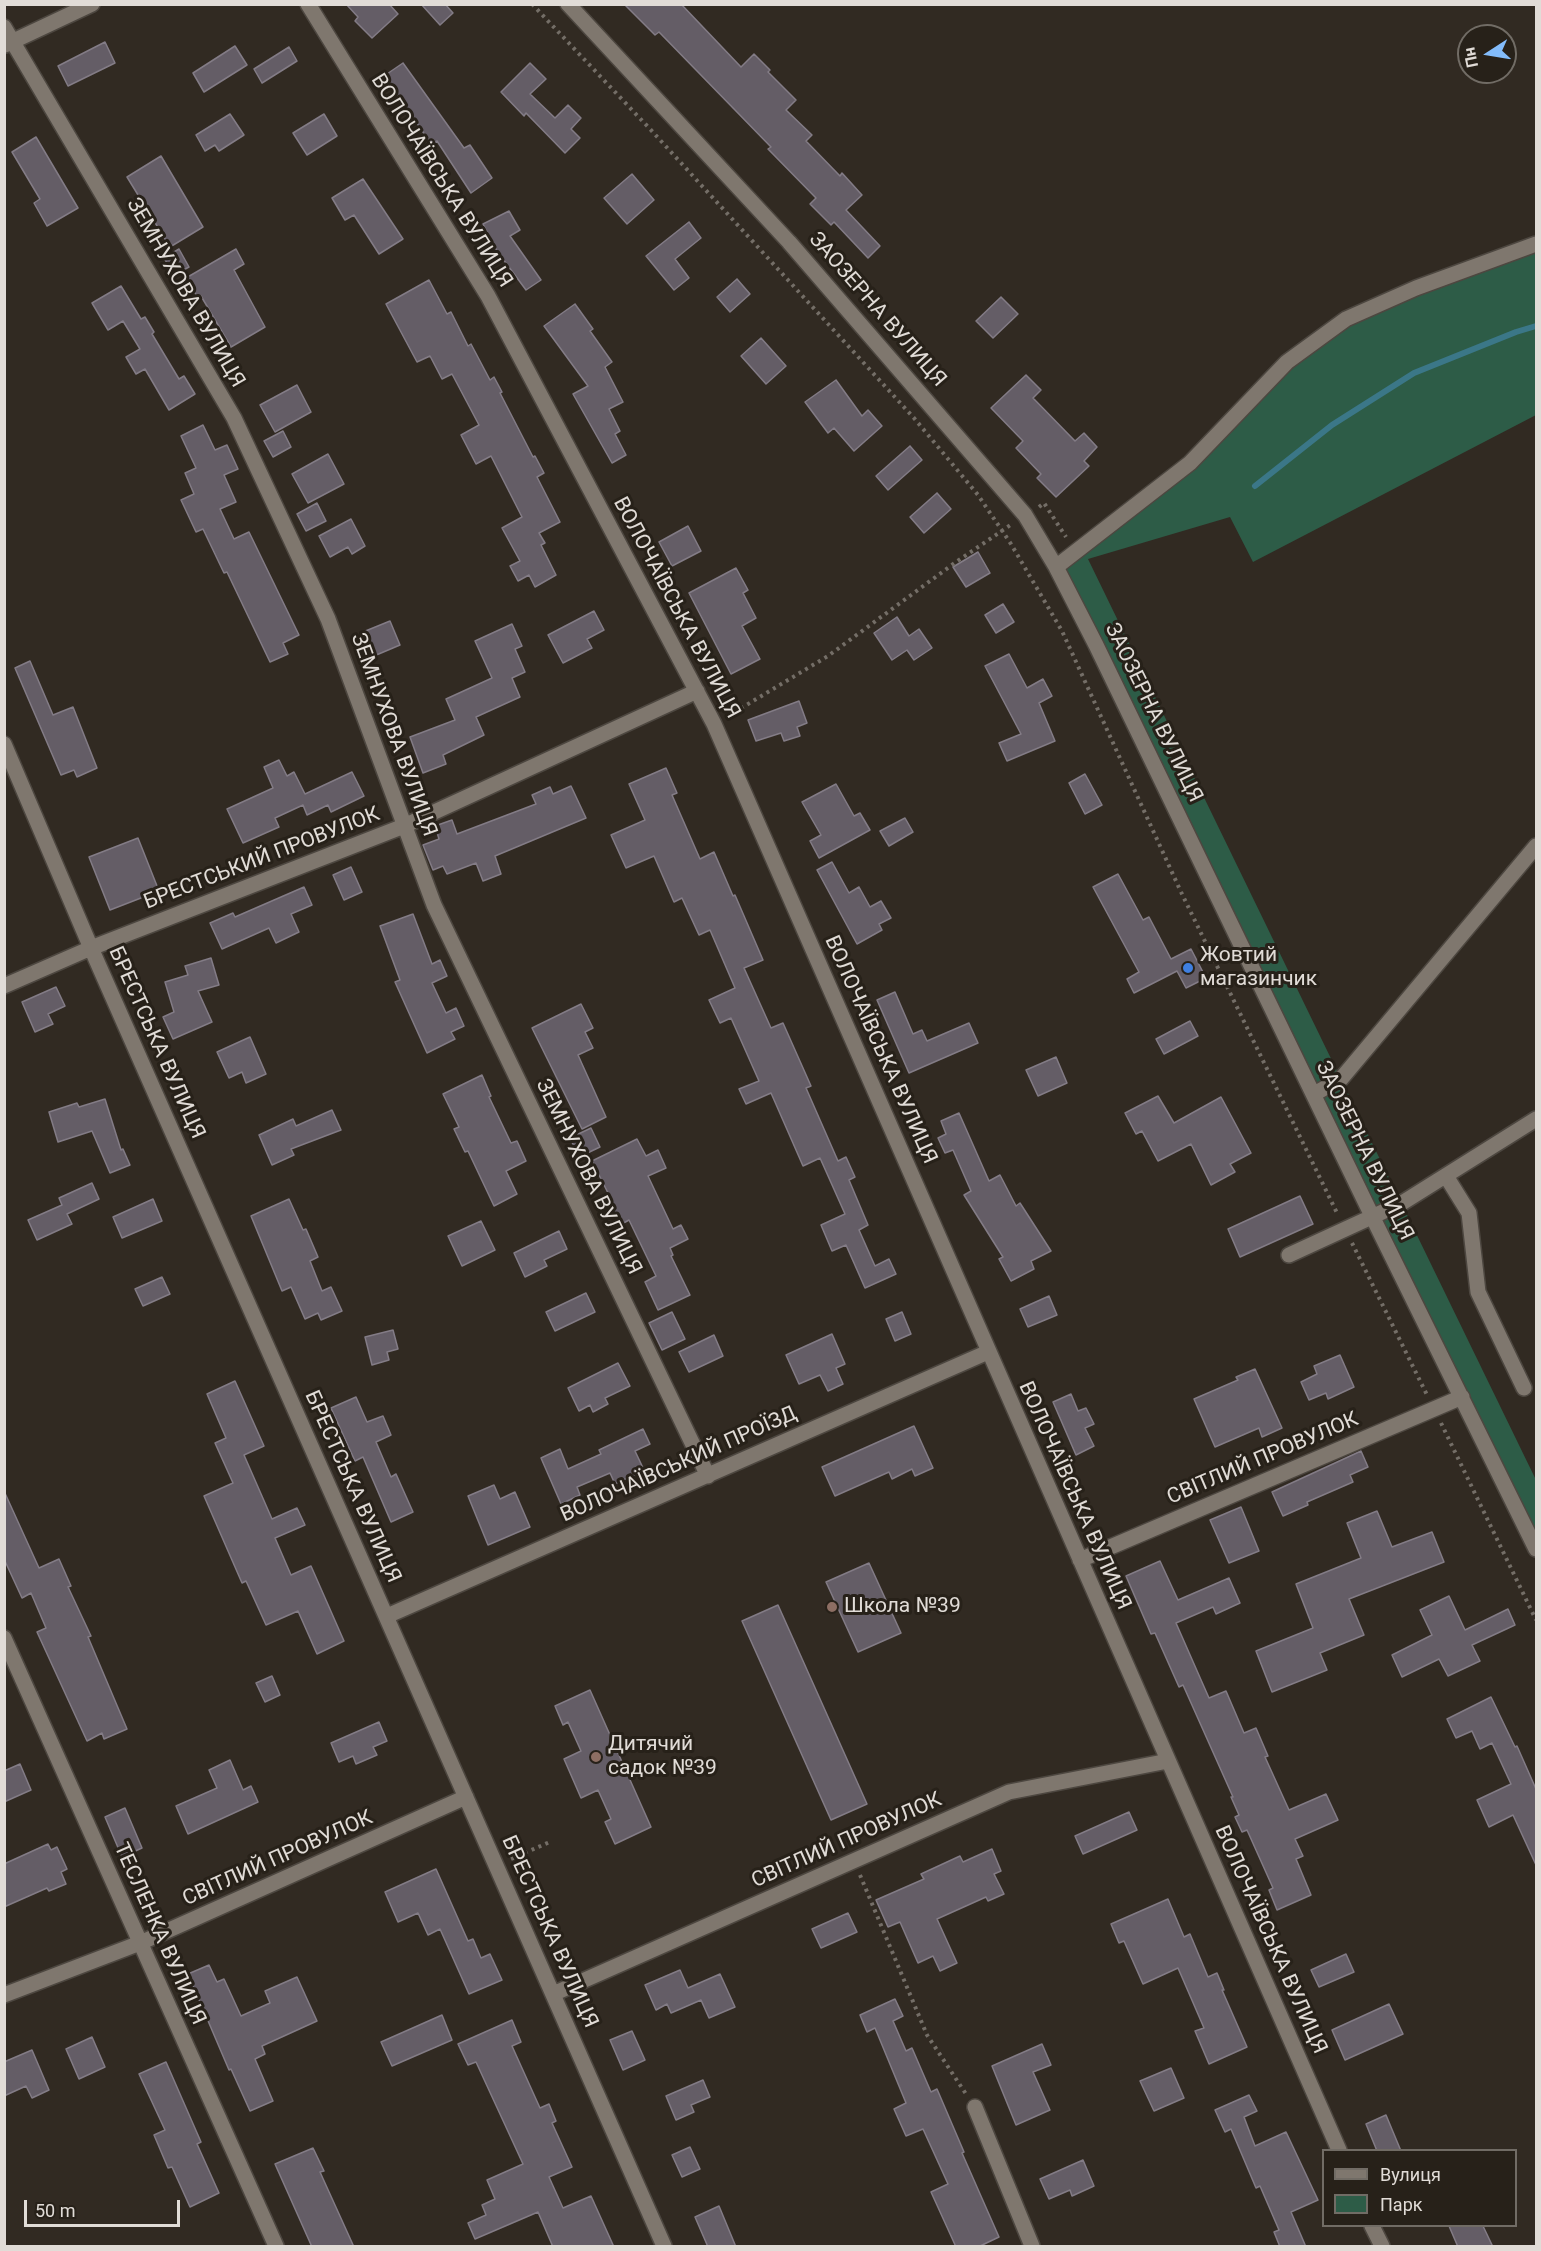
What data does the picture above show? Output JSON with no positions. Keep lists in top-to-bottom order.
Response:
{
  "streets": {
    "street": [
      "ВОЛОЧАЇВСЬКА ВУЛИЦЯ",
      "ЗЕМНУХОВА ВУЛИЦЯ",
      "ЗАОЗЕРНА ВУЛИЦЯ",
      "БРЕСТСЬКИЙ ПРОВУЛОК",
      "БРЕСТСЬКА ВУЛИЦЯ",
      "СВІТЛИЙ ПРОВУЛОК",
      "ВОЛОЧАЇВСЬКИЙ ПРОЇЗД",
      "ТЕСЛЕНКА ВУЛИЦЯ"
    ]
  },
  "crossings": [
    ["ВОЛОЧАЇВСЬКА ВУЛИЦЯ", "БРЕСТСЬКИЙ ПРОВУЛОК"],
    ["ВОЛОЧАЇВСЬКА ВУЛИЦЯ", "СВІТЛИЙ ПРОВУЛОК"],
    ["ВОЛОЧАЇВСЬКА ВУЛИЦЯ", "ВОЛОЧАЇВСЬКИЙ ПРОЇЗД"],
    ["ЗЕМНУХОВА ВУЛИЦЯ", "БРЕСТСЬКИЙ ПРОВУЛОК"],
    ["ЗЕМНУХОВА ВУЛИЦЯ", "ВОЛОЧАЇВСЬКИЙ ПРОЇЗД"],
    ["ЗАОЗЕРНА ВУЛИЦЯ", "СВІТЛИЙ ПРОВУЛОК"],
    ["БРЕСТСЬКИЙ ПРОВУЛОК", "БРЕСТСЬКА ВУЛИЦЯ"],
    ["БРЕСТСЬКА ВУЛИЦЯ", "СВІТЛИЙ ПРОВУЛОК"],
    ["БРЕСТСЬКА ВУЛИЦЯ", "ВОЛОЧАЇВСЬКИЙ ПРОЇЗД"],
    ["СВІТЛИЙ ПРОВУЛОК", "ТЕСЛЕНКА ВУЛИЦЯ"]
  ],
  "places": ["Жовтий магазинчик", "Школа №39", "Дитячий садок №39"],
  "legend": ["Вулиця", "Парк"],
  "scale_bar": "50 m",
  "north": "left"
}
